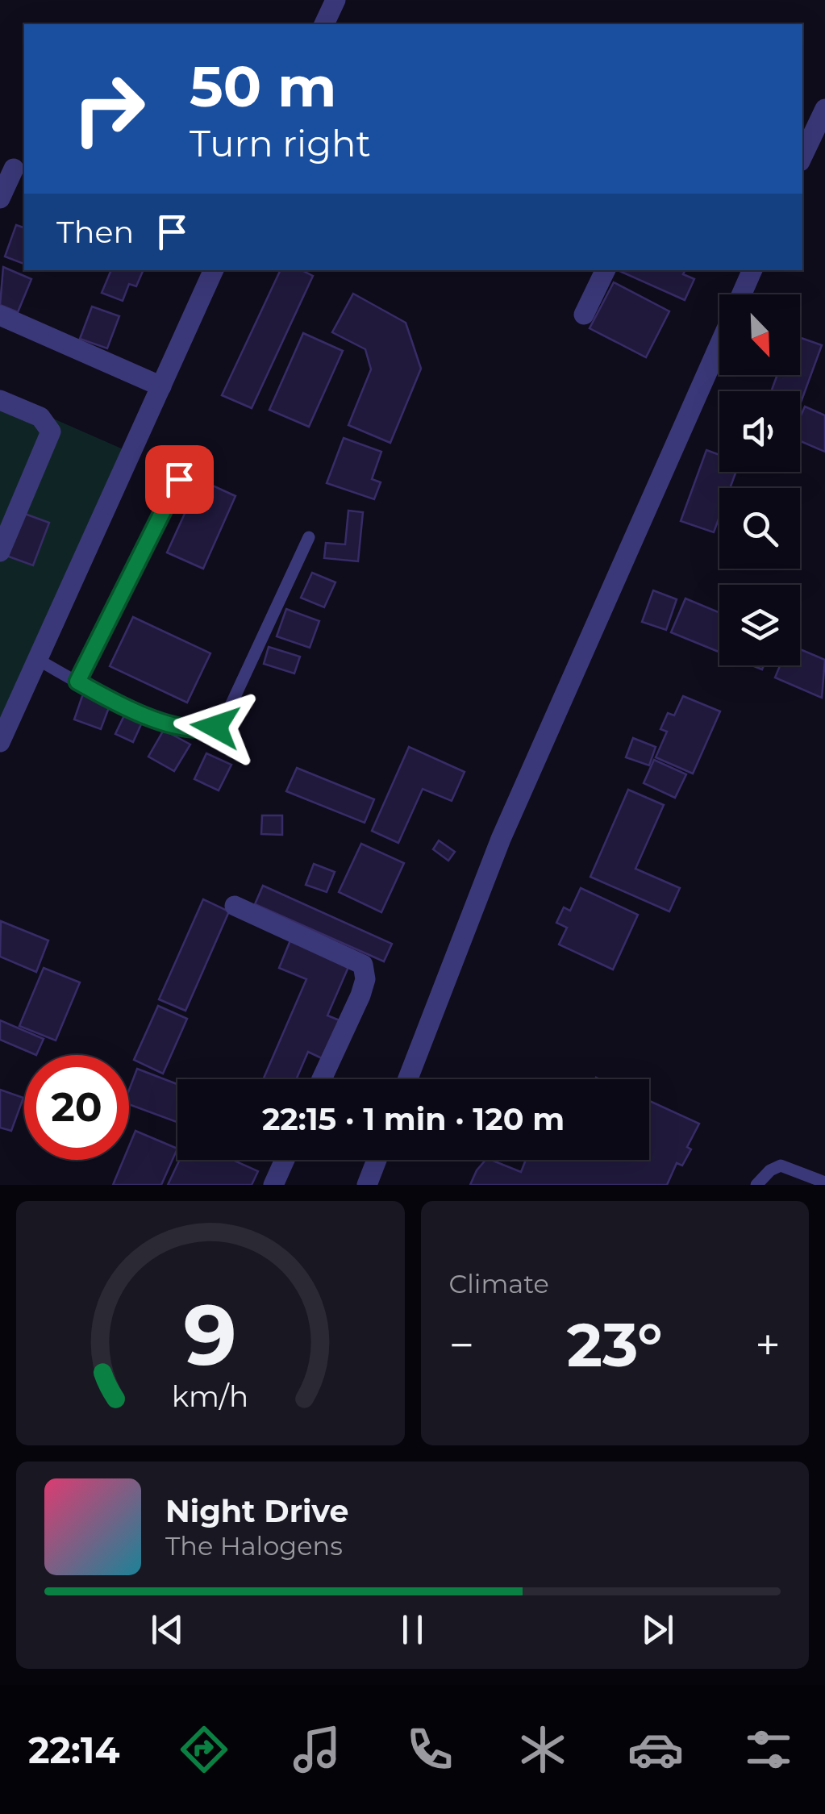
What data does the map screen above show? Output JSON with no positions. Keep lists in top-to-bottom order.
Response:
{
  "north": "bottom right",
  "page": {
    "turn": ["50 m", "Turn right"],
    "then": "Then",
    "limit": "20",
    "trip": "22:15 · 1 min · 120 m",
    "tile": "Climate",
    "heat": ["−", "23°", "+"],
    "song": ["Night Drive", "The Halogens"],
    "tabs": "22:14",
    "gauge": ["9", "km/h"]
  }
}
